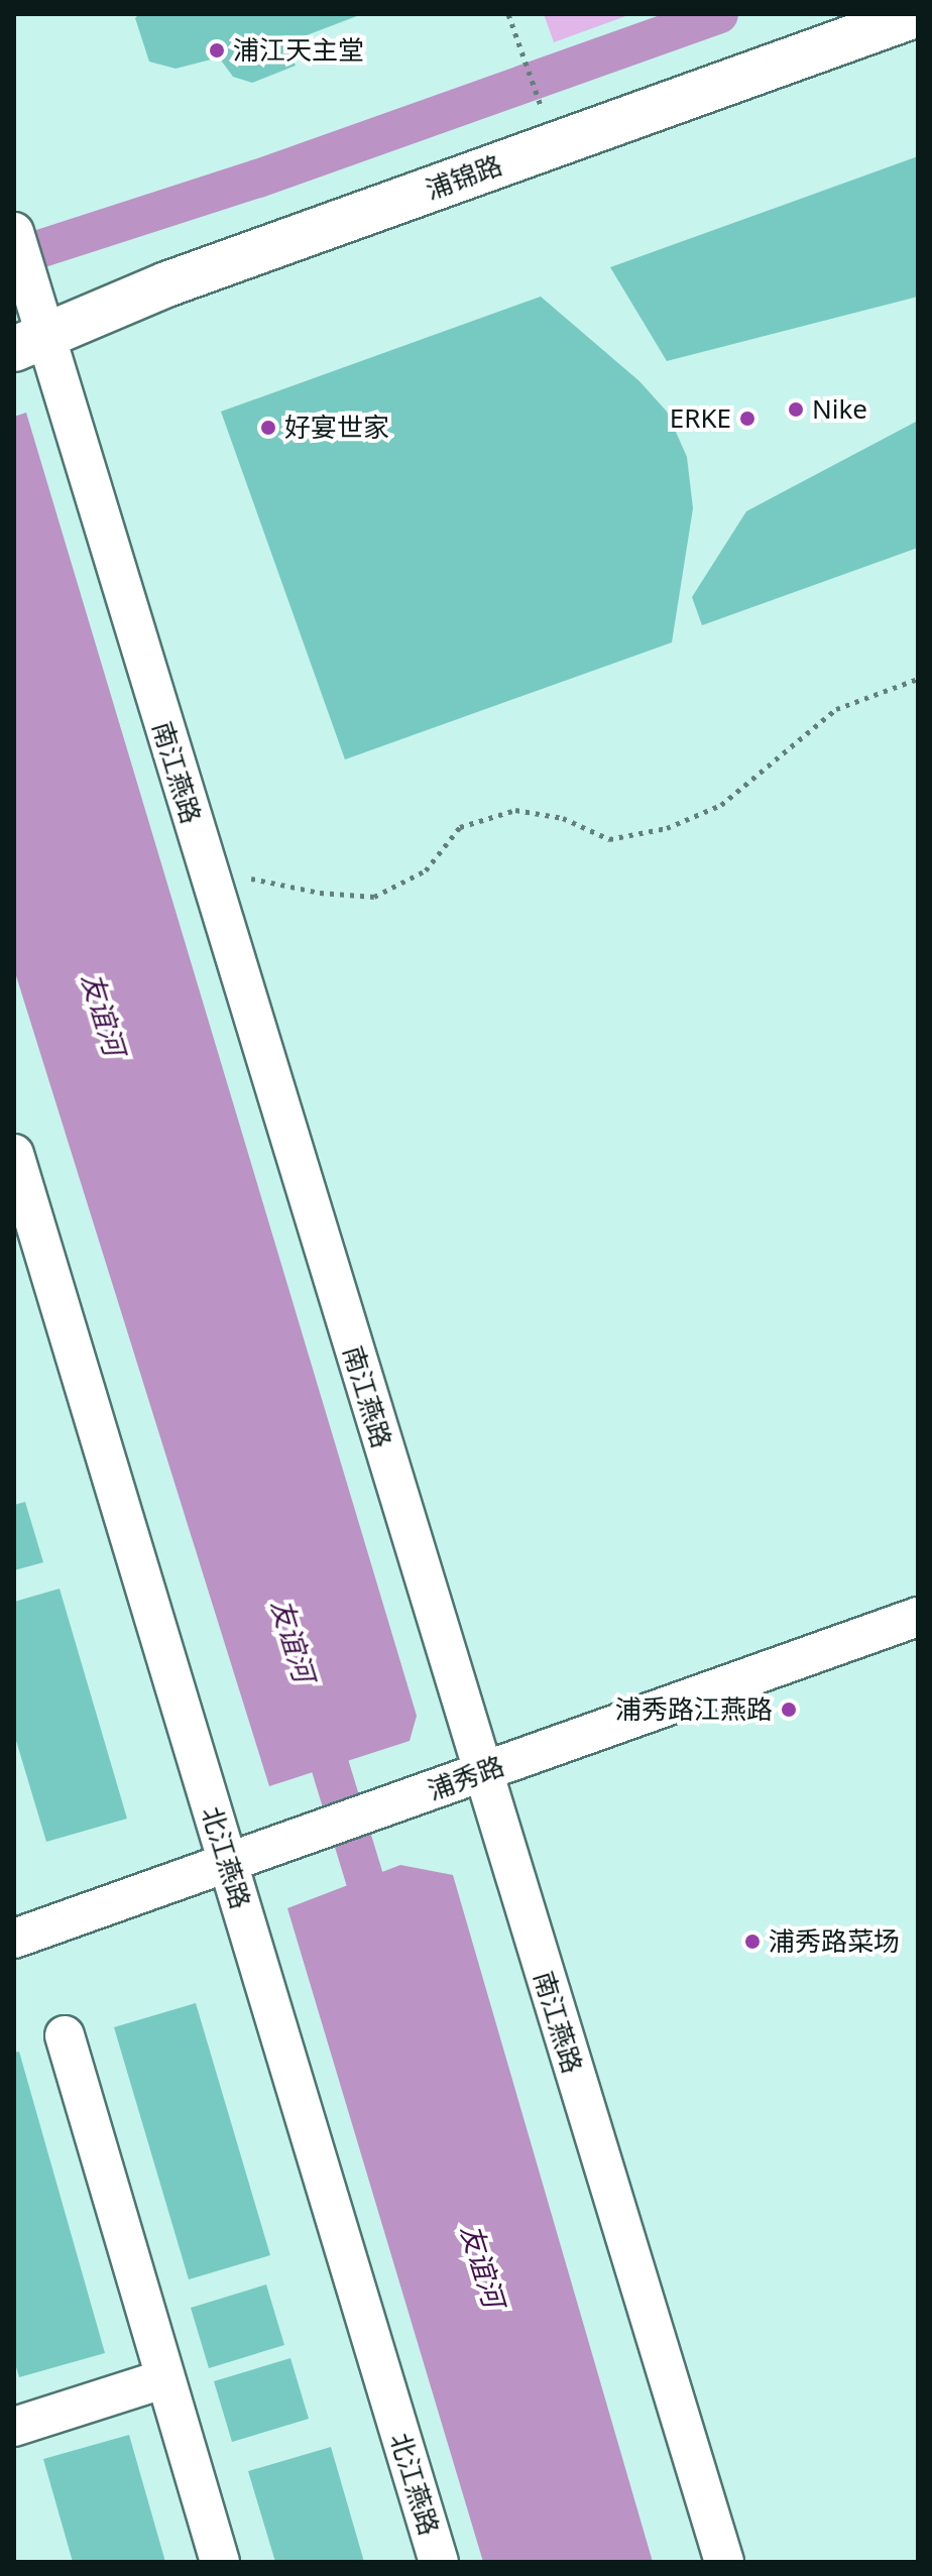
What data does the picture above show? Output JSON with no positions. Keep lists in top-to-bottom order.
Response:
{
  "streets": {
    "main road": ["浦锦路"],
    "street": ["南江燕路", "浦秀路", "北江燕路"]
  },
  "crossings": [
    ["浦锦路", "南江燕路"],
    ["南江燕路", "浦秀路"],
    ["浦秀路", "北江燕路"]
  ],
  "water": ["友谊河"],
  "places": [
    "浦江天主堂",
    "Nike",
    "ERKE",
    "好宴世家",
    "浦秀路江燕路",
    "浦秀路菜场"
  ]
}
